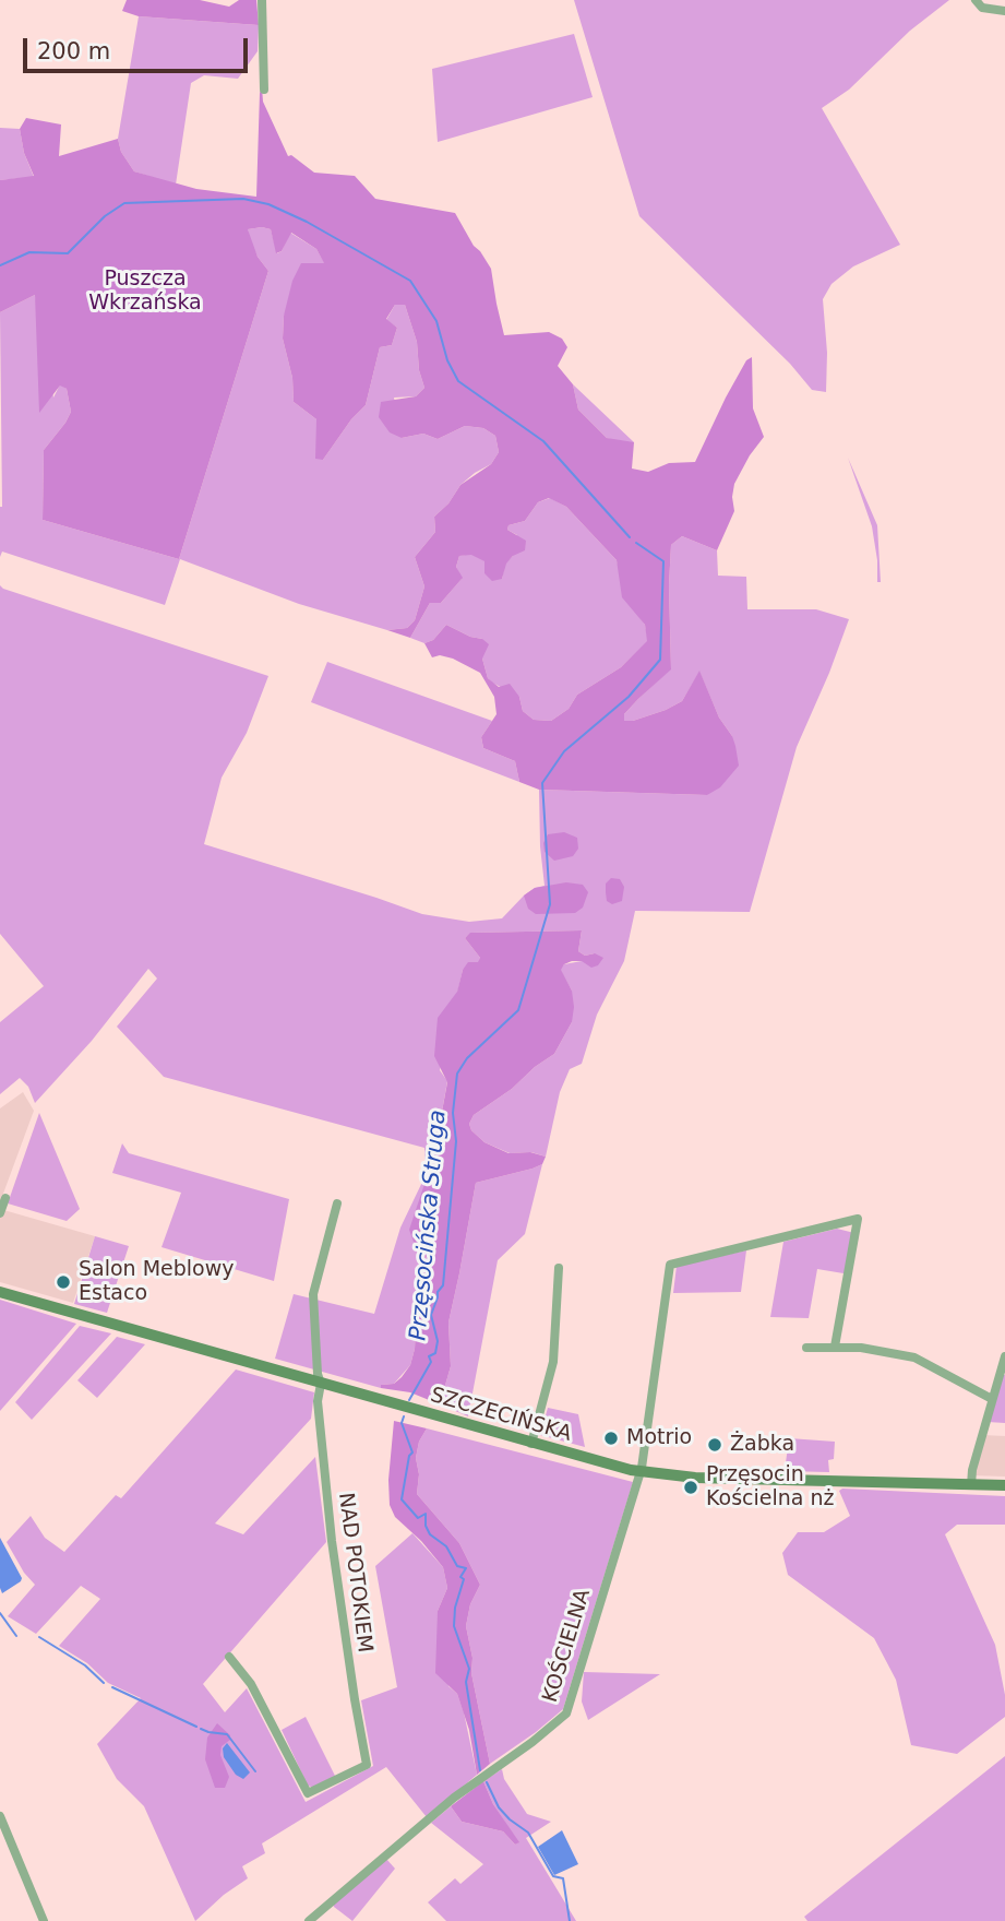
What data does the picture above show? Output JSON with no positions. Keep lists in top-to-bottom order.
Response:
{
  "streets": {
    "street": ["SZCZECIŃSKA", "NAD POTOKIEM", "KOŚCIELNA"]
  },
  "crossings": [
    ["SZCZECIŃSKA", "NAD POTOKIEM"],
    ["SZCZECIŃSKA", "KOŚCIELNA"]
  ],
  "water": ["Przęsocińska Struga"],
  "parks": ["Puszcza Wkrzańska"],
  "places": [
    "Salon Meblowy Estaco",
    "Motrio",
    "Żabka",
    "Przęsocin Kościelna nż"
  ],
  "scale_bar": "200 m"
}
